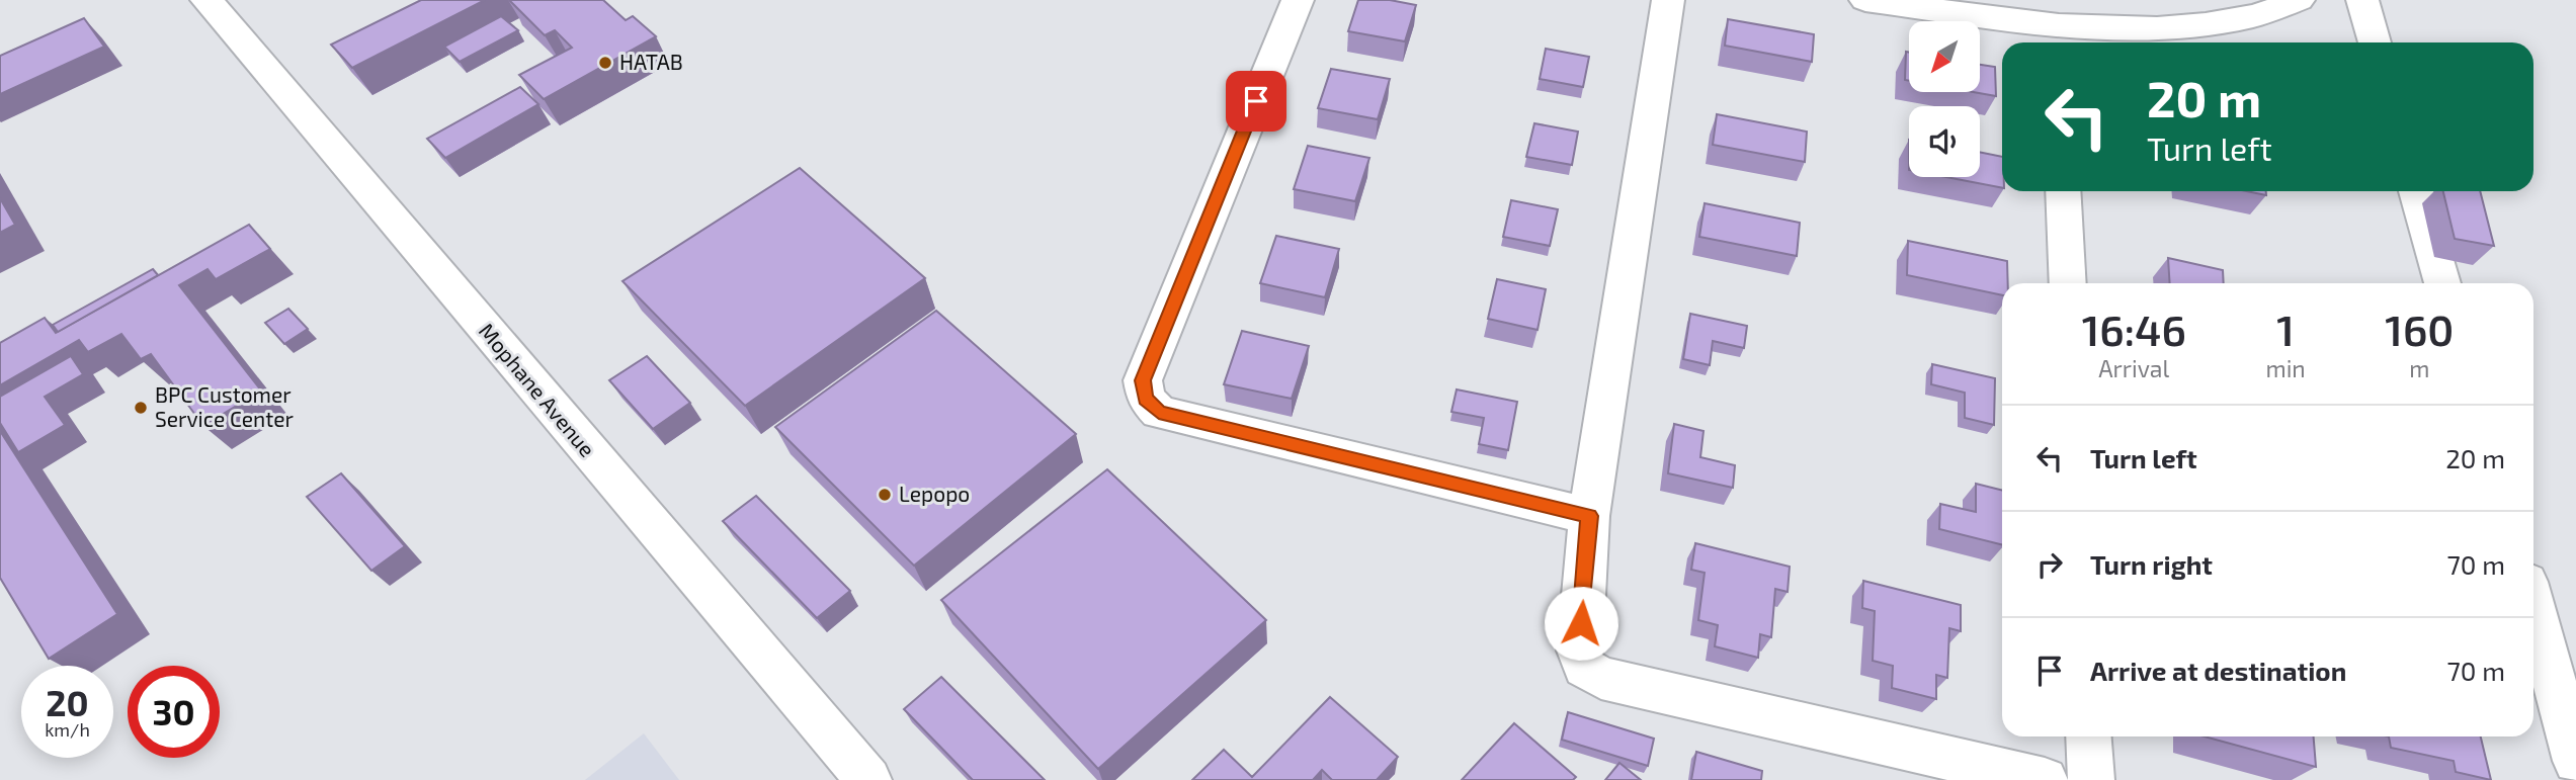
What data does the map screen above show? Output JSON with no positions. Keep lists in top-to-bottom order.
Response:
{
  "streets": {
    "street": ["Mophane Avenue"]
  },
  "places": ["HATAB", "BPC Customer Service Center", "Lepopo"],
  "north": "bottom left",
  "page": {
    "turn": ["20 m", "Turn left"],
    "eta": [
      "16:46",
      "Arrival",
      "1",
      "min",
      "160",
      "m"
    ],
    "list": [
      {
        "name": "Turn left",
        "value": "20 m"
      },
      {
        "name": "Turn right",
        "value": "70 m"
      },
      {
        "name": "Arrive at destination",
        "value": "70 m"
      }
    ],
    "speed": "20 km/h",
    "limit": "30"
  }
}
